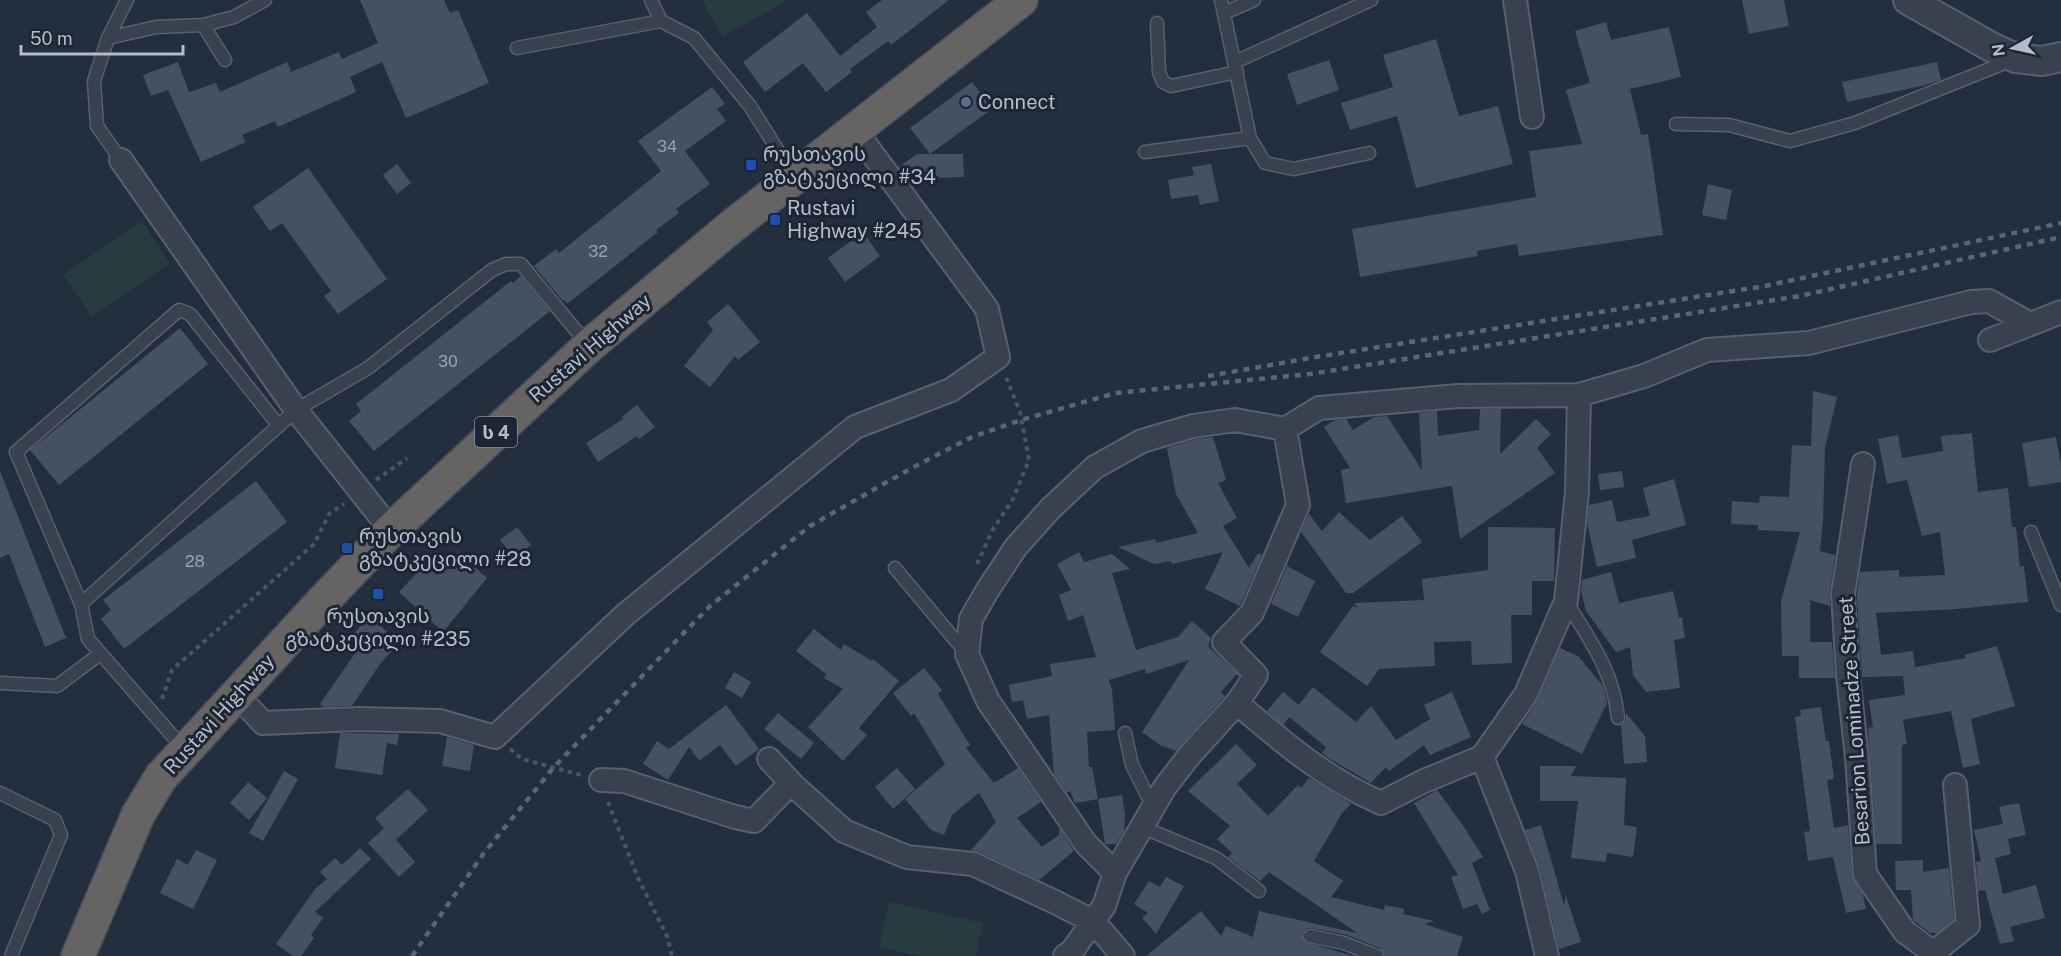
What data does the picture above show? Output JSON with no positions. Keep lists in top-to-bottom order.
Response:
{
  "streets": {
    "highway": ["Rustavi Highway", "ს 4"],
    "street": ["Besarion Lominadze Street"]
  },
  "places": {
    "other": ["Connect"],
    "transit": [
      "რუსთავის გზატკეცილი #34",
      "Rustavi Highway #245",
      "რუსთავის გზატკეცილი #28",
      "რუსთავის გზატკეცილი #235"
    ]
  },
  "house_numbers": [
    "34",
    "32",
    "30",
    "28"
  ],
  "scale_bar": "50 m",
  "north": "left"
}
